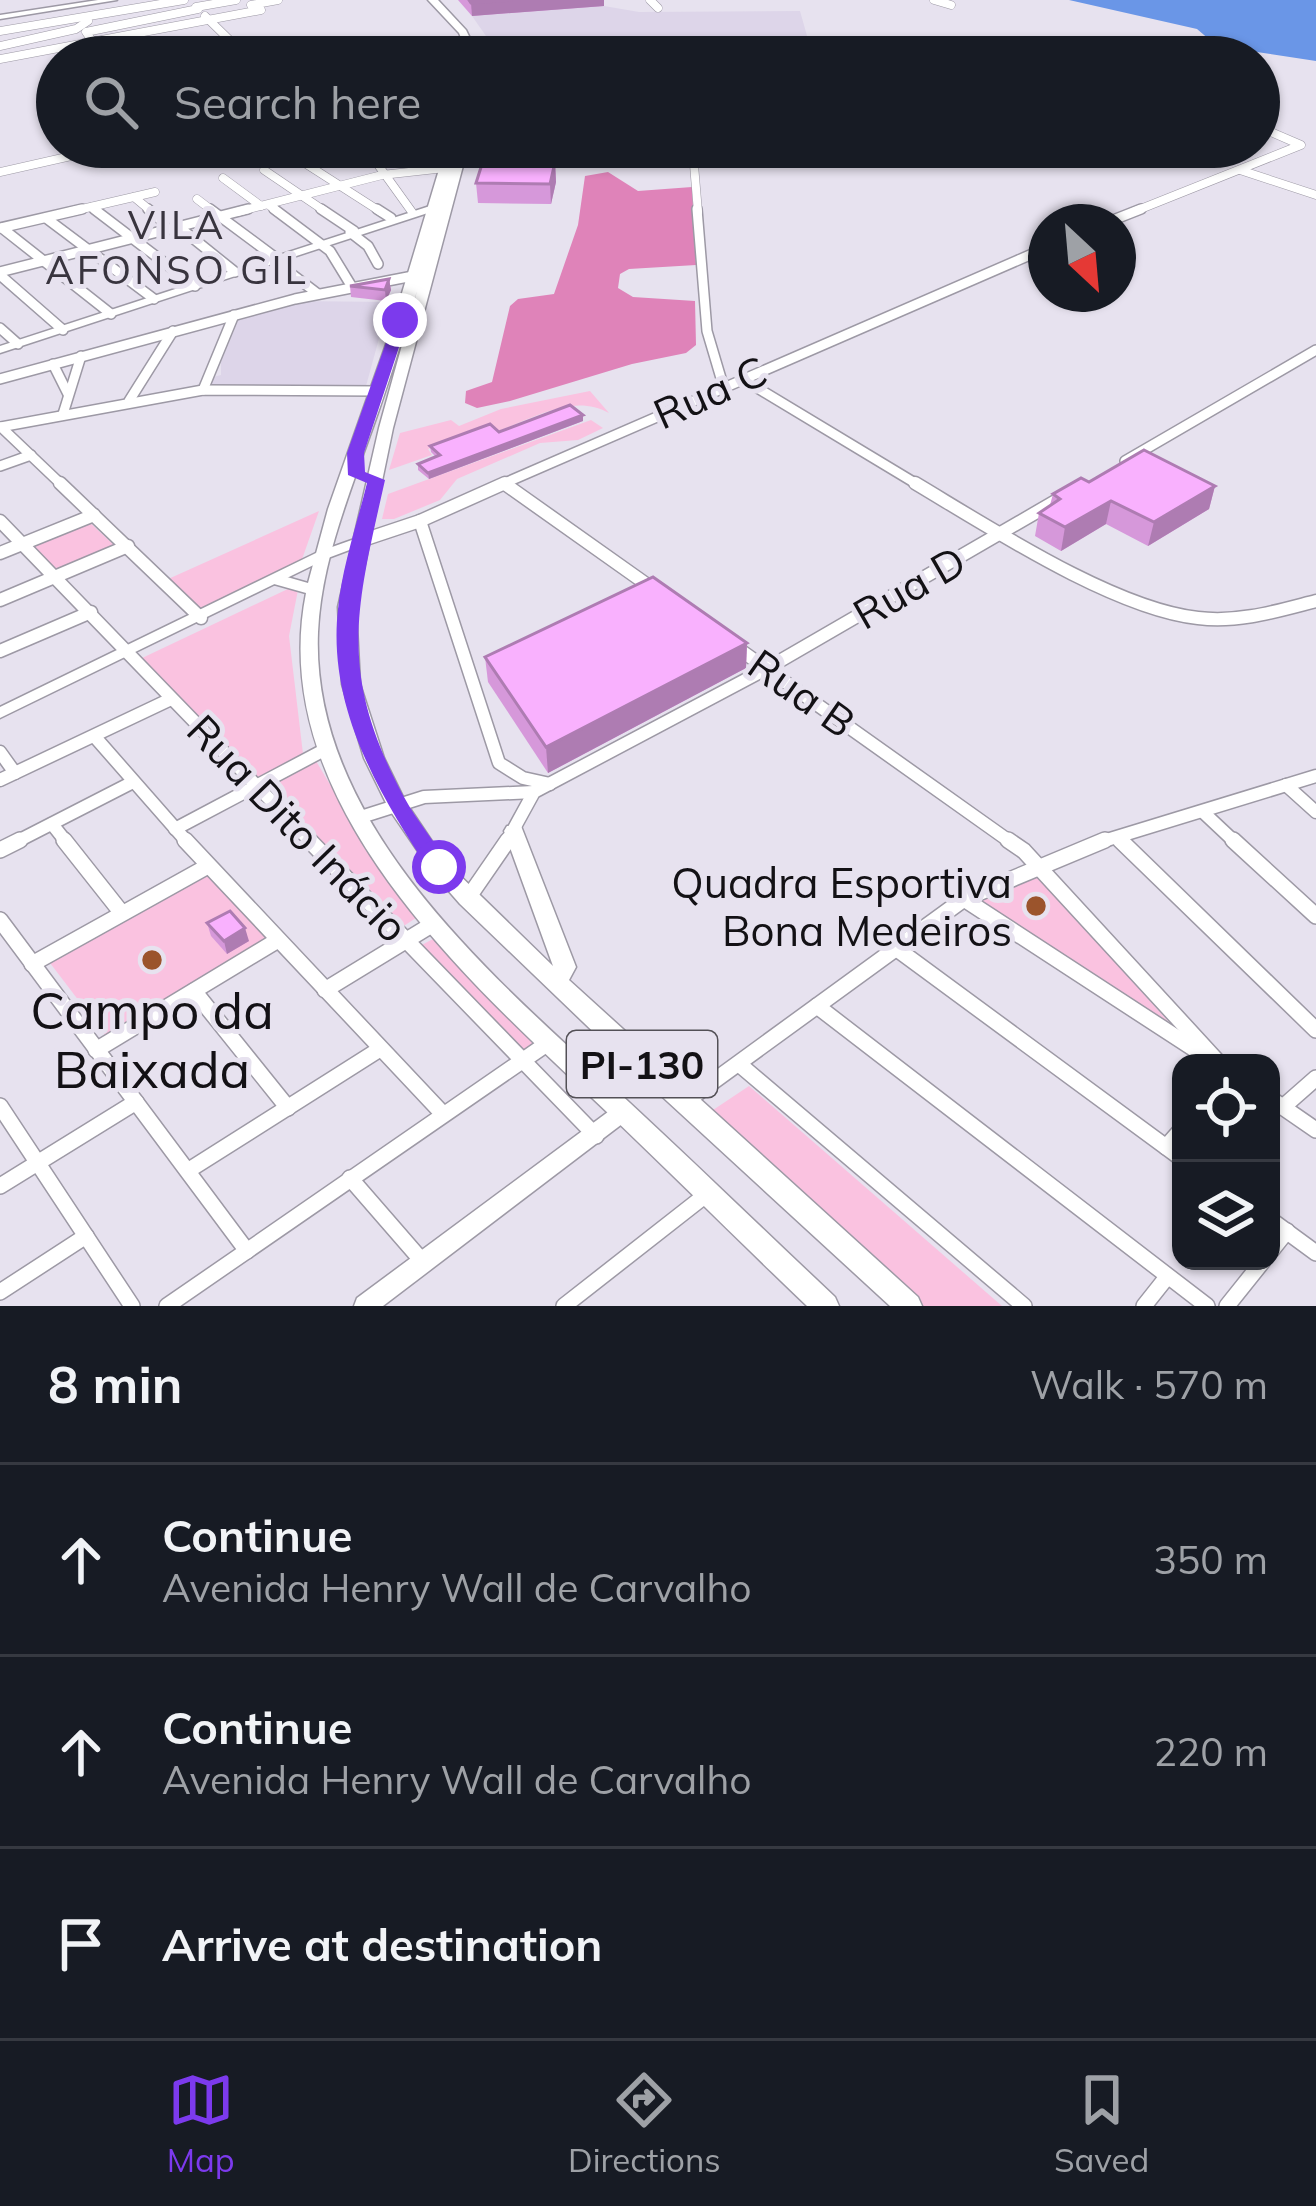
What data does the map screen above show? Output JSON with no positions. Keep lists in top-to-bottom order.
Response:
{
  "streets": {
    "main road": ["PI-130"],
    "street": [
      "Rua C",
      "Rua D",
      "Rua B",
      "Rua Dito Inácio"
    ]
  },
  "crossings": [
    ["Rua C", "PI-130"],
    ["Rua D", "Rua B"]
  ],
  "districts": ["VILA AFONSO GIL"],
  "places": ["Quadra Esportiva Bona Medeiros", "Campo da Baixada"],
  "north": "bottom right",
  "page": {
    "search": "Search here",
    "heading": ["8 min", "Walk · 570 m"],
    "list": [
      ["Continue", "Avenida Henry Wall de Carvalho", "350 m"],
      ["Continue", "Avenida Henry Wall de Carvalho", "220 m"],
      "Arrive at destination"
    ],
    "nav": ["Map", "Directions", "Saved"]
  }
}
